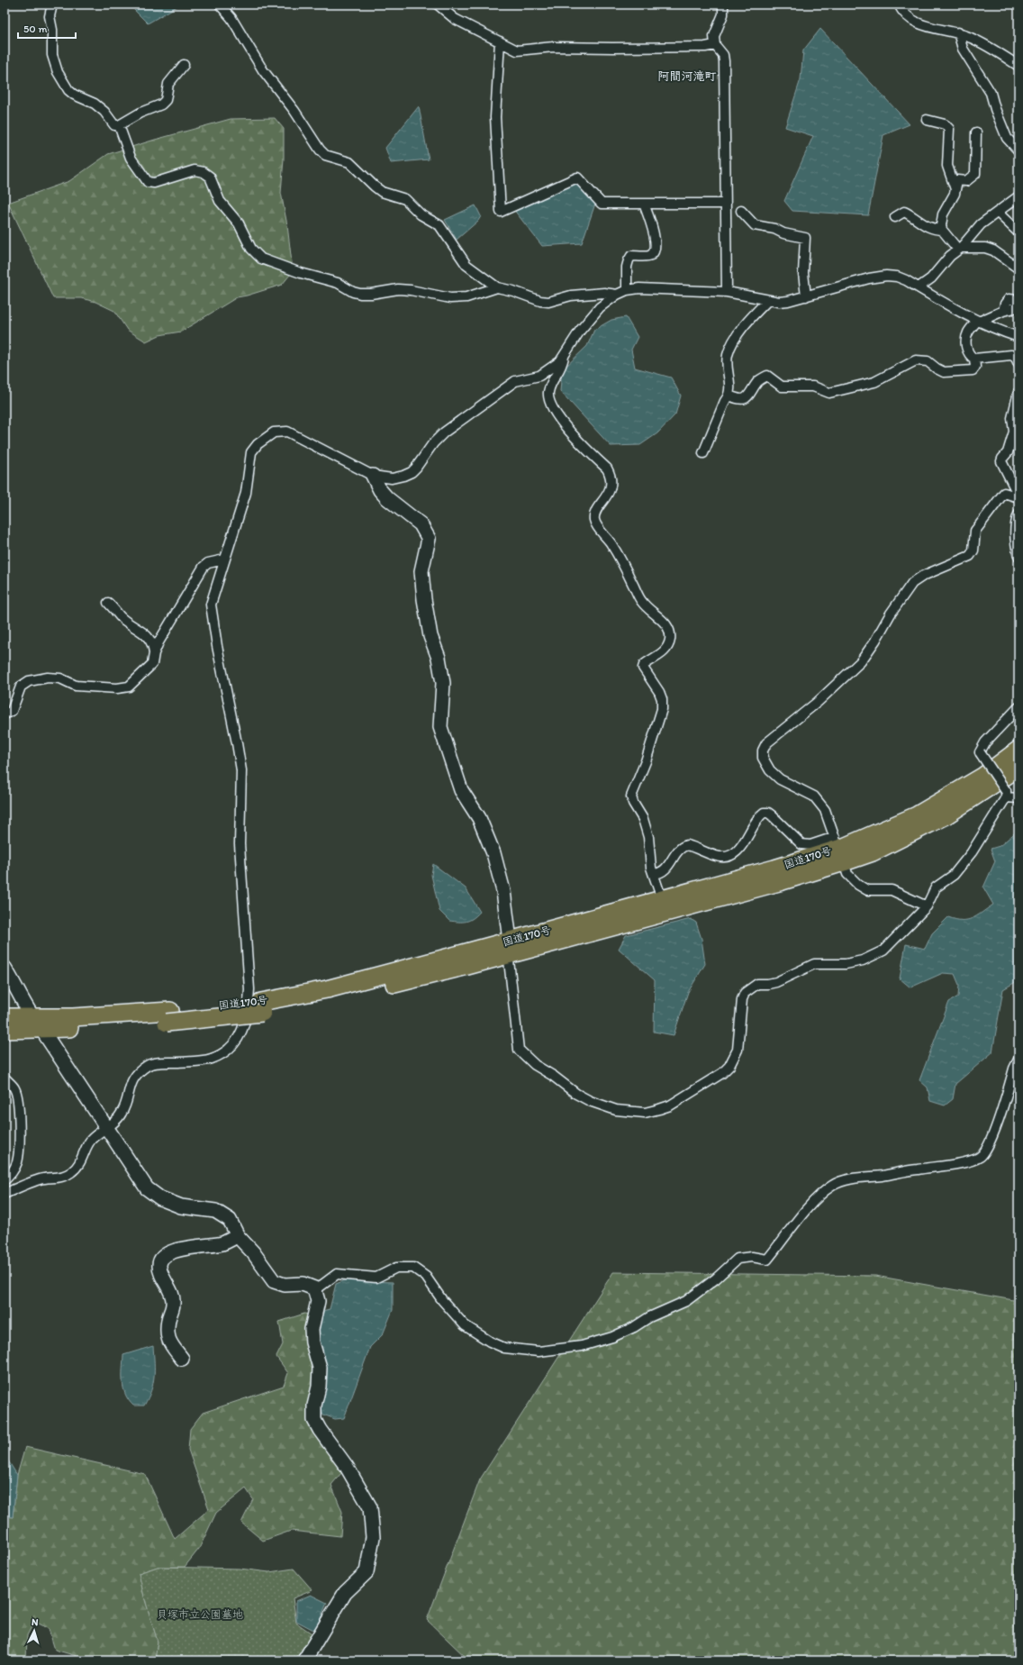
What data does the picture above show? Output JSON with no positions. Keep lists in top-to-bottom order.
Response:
{
  "streets": {
    "highway": ["国道170号"]
  },
  "districts": ["阿間河滝町"],
  "parks": ["貝塚市立公園墓地"],
  "scale_bar": "50 m",
  "north": "top"
}
